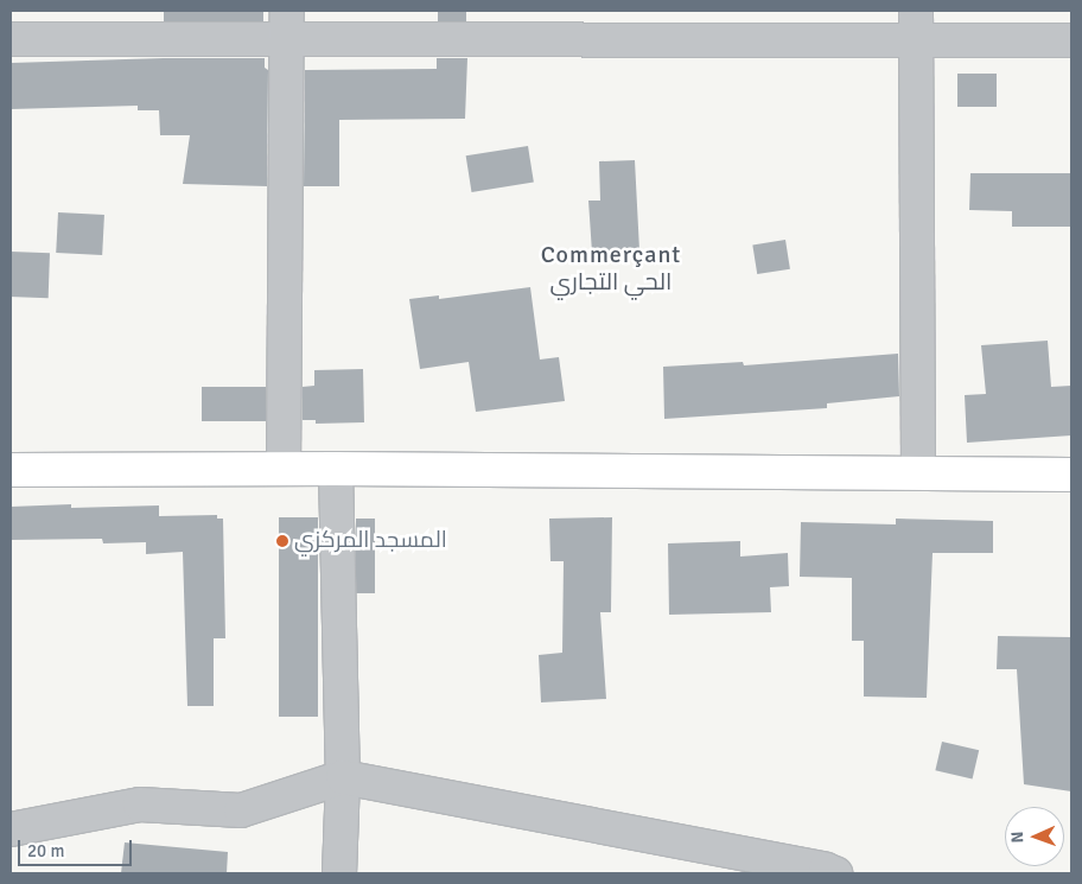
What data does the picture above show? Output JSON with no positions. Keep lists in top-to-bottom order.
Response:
{
  "districts": ["Commerçant الحي التجاري"],
  "places": ["المسجد المركزي"],
  "scale_bar": "20 m",
  "north": "left"
}
